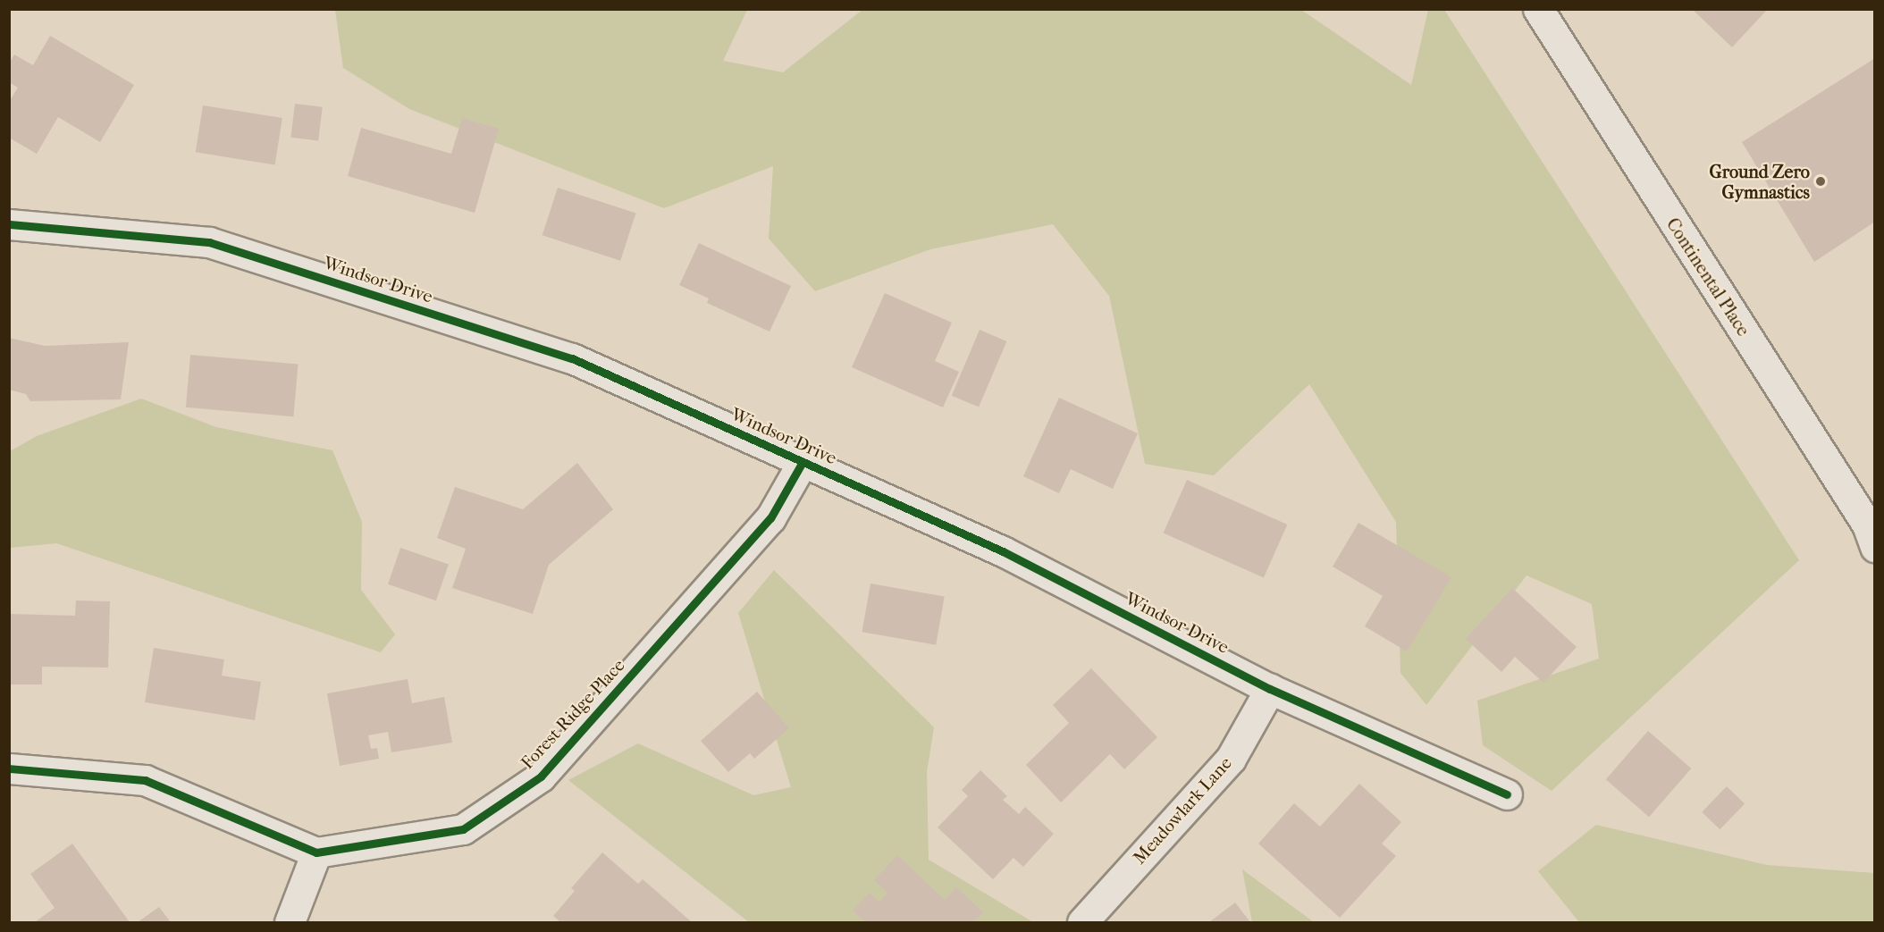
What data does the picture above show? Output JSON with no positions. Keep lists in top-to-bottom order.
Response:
{
  "streets": {
    "street": [
      "Continental Place",
      "Windsor Drive",
      "Forest Ridge Place",
      "Meadowlark Lane"
    ]
  },
  "crossings": [
    ["Windsor Drive", "Forest Ridge Place"],
    ["Windsor Drive", "Meadowlark Lane"]
  ],
  "places": ["Ground Zero Gymnastics"]
}
